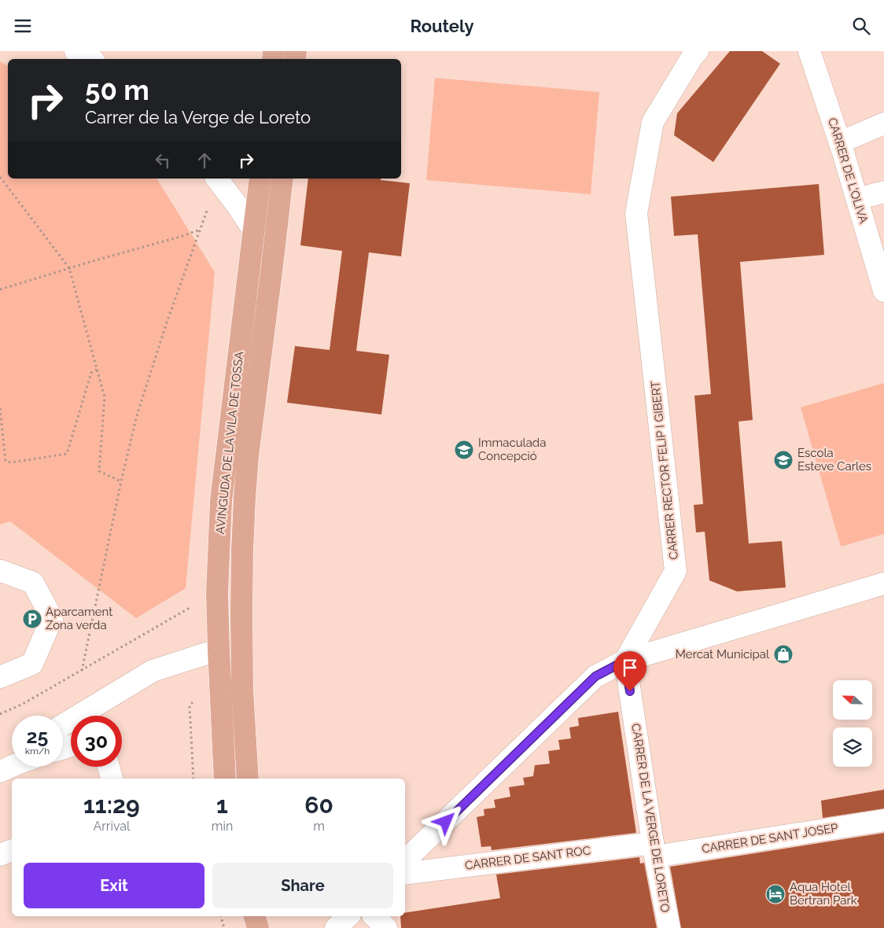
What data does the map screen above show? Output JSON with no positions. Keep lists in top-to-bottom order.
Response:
{
  "streets": {
    "main road": ["AVINGUDA DE LA VILA DE TOSSA"],
    "street": [
      "CARRER DE L'OLIVA",
      "CARRER RECTOR FELIP I GIBERT",
      "CARRER DE LA VERGE DE LORETO",
      "CARRER DE SANT JOSEP",
      "CARRER DE SANT ROC"
    ]
  },
  "crossings": [
    ["CARRER RECTOR FELIP I GIBERT", "CARRER DE LA VERGE DE LORETO"],
    ["CARRER DE LA VERGE DE LORETO", "CARRER DE SANT JOSEP"],
    ["CARRER DE LA VERGE DE LORETO", "CARRER DE SANT ROC"],
    ["CARRER DE SANT JOSEP", "CARRER DE SANT ROC"]
  ],
  "places": {
    "school or university": ["Immaculada Concepció", "Escola Esteve Carles"],
    "parking": ["Aparcament Zona verda"],
    "shop": ["Mercat Municipal"],
    "hotel": ["Aqua Hotel Bertran Park"]
  },
  "north": "left",
  "page": {
    "header": "Routely",
    "turn": ["50 m", "Carrer de la Verge de Loreto"],
    "speed": "25 km/h",
    "limit": "30",
    "eta": [
      "11:29",
      "Arrival",
      "1",
      "min",
      "60",
      "m"
    ],
    "buttons": ["Exit", "Share"]
  }
}
